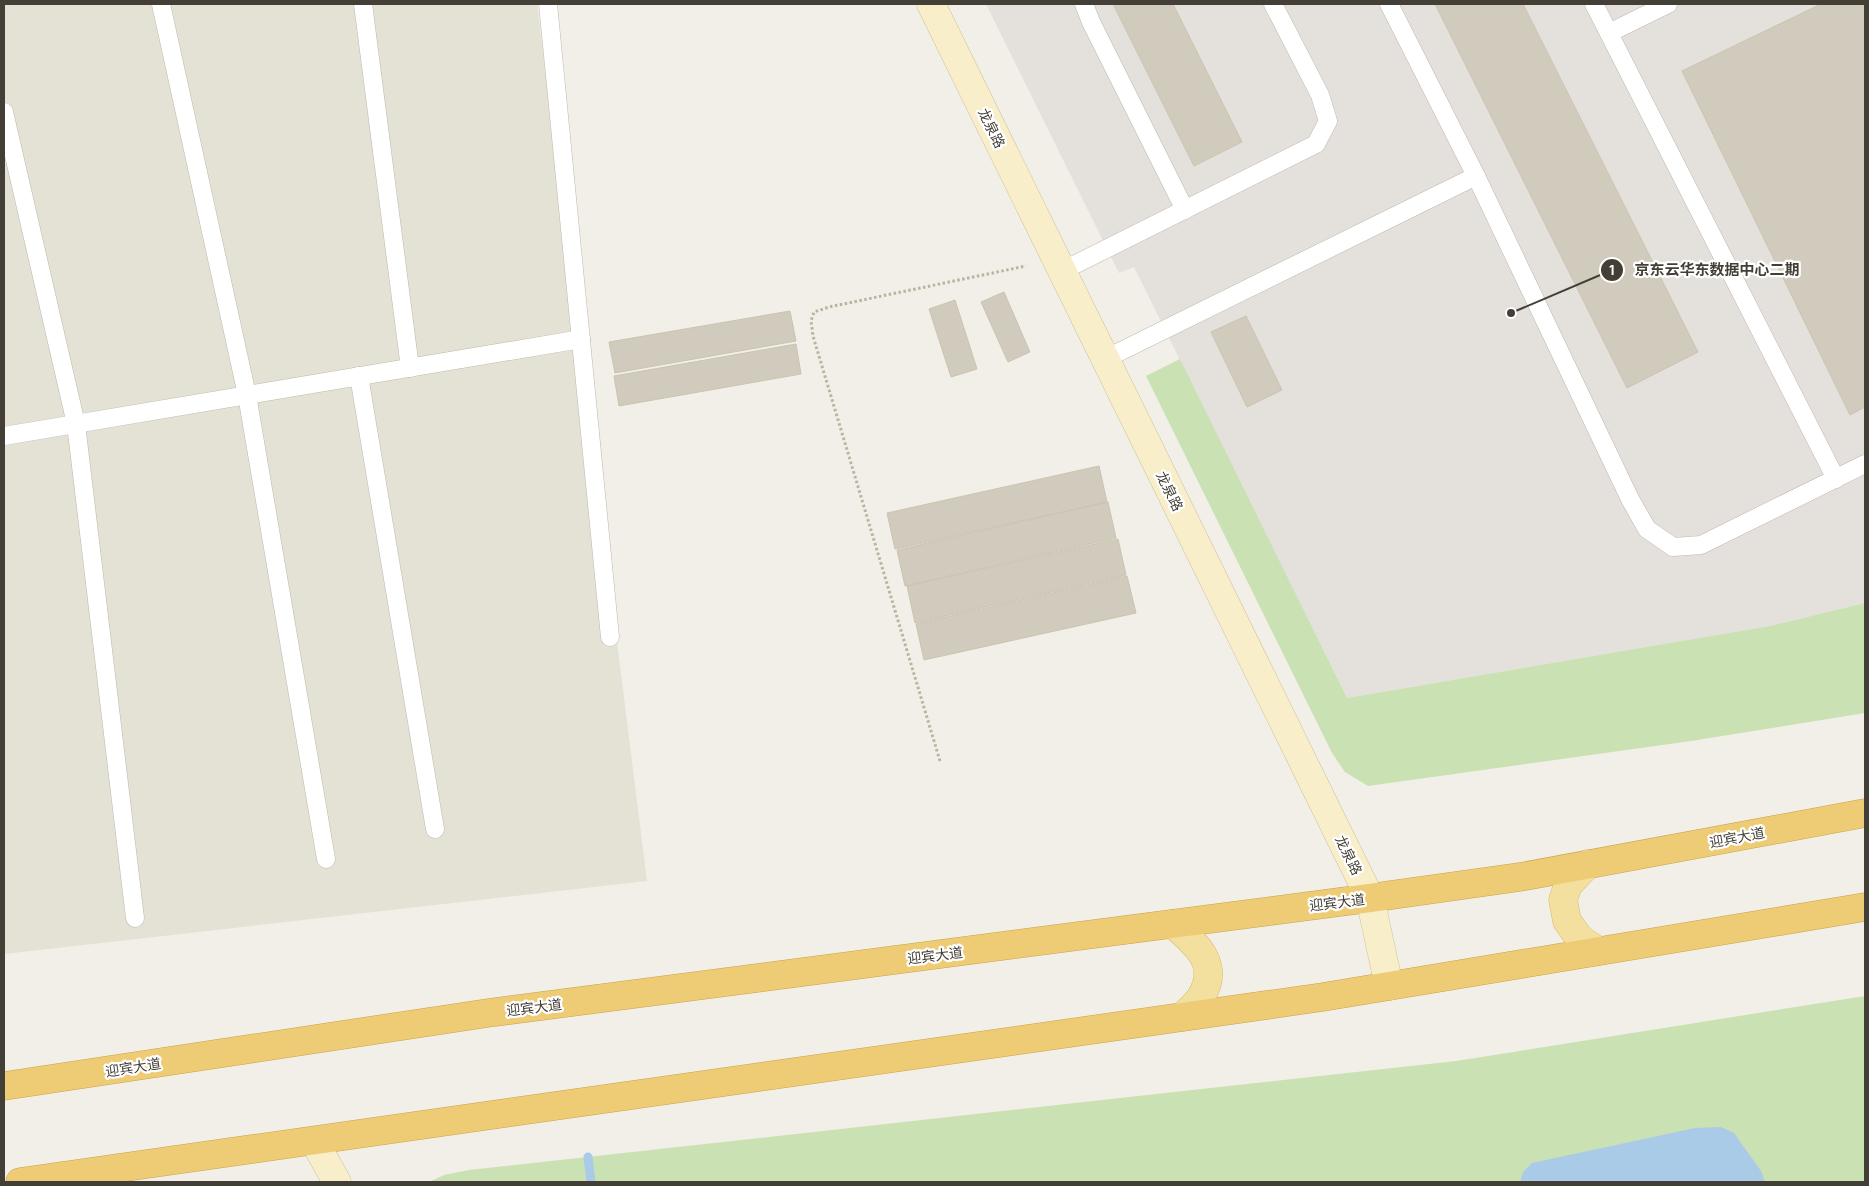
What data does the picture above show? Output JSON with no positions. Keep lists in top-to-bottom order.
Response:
{
  "streets": {
    "highway": ["迎宾大道"],
    "street": ["龙泉路"]
  },
  "crossings": [
    ["龙泉路", "迎宾大道"]
  ],
  "places": ["京东云华东数据中心二期"]
}
